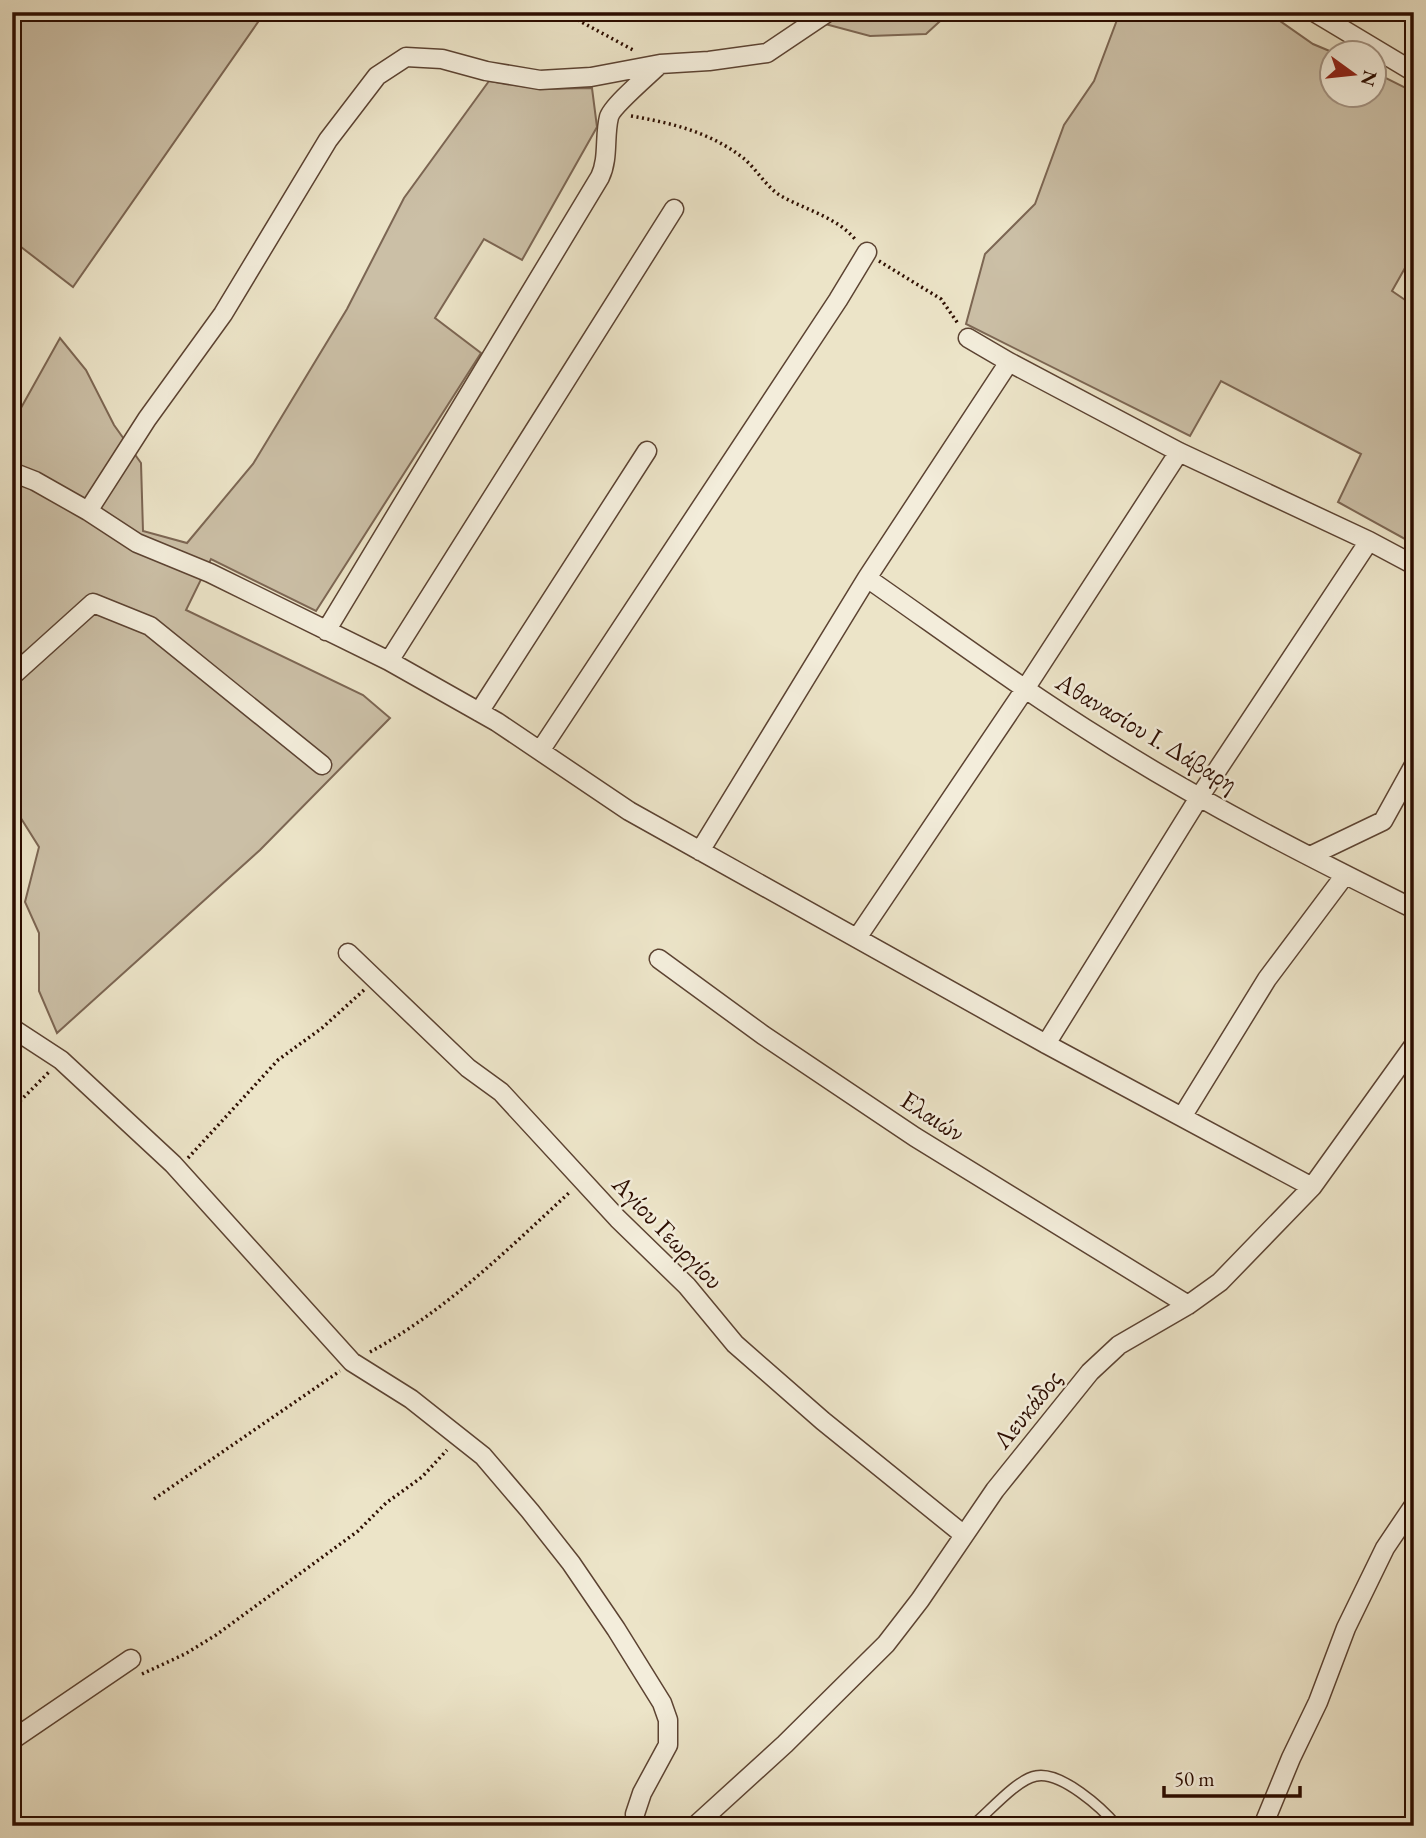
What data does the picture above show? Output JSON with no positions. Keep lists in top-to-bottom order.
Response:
{
  "streets": {
    "street": [
      "Αθανασίου Ι. Δάβαρη",
      "Ελαιών",
      "Αγίου Γεωργίου",
      "Λευκάδος"
    ]
  },
  "crossings": [
    ["Ελαιών", "Λευκάδος"],
    ["Αγίου Γεωργίου", "Λευκάδος"]
  ],
  "scale_bar": "50 m",
  "north": "right"
}
